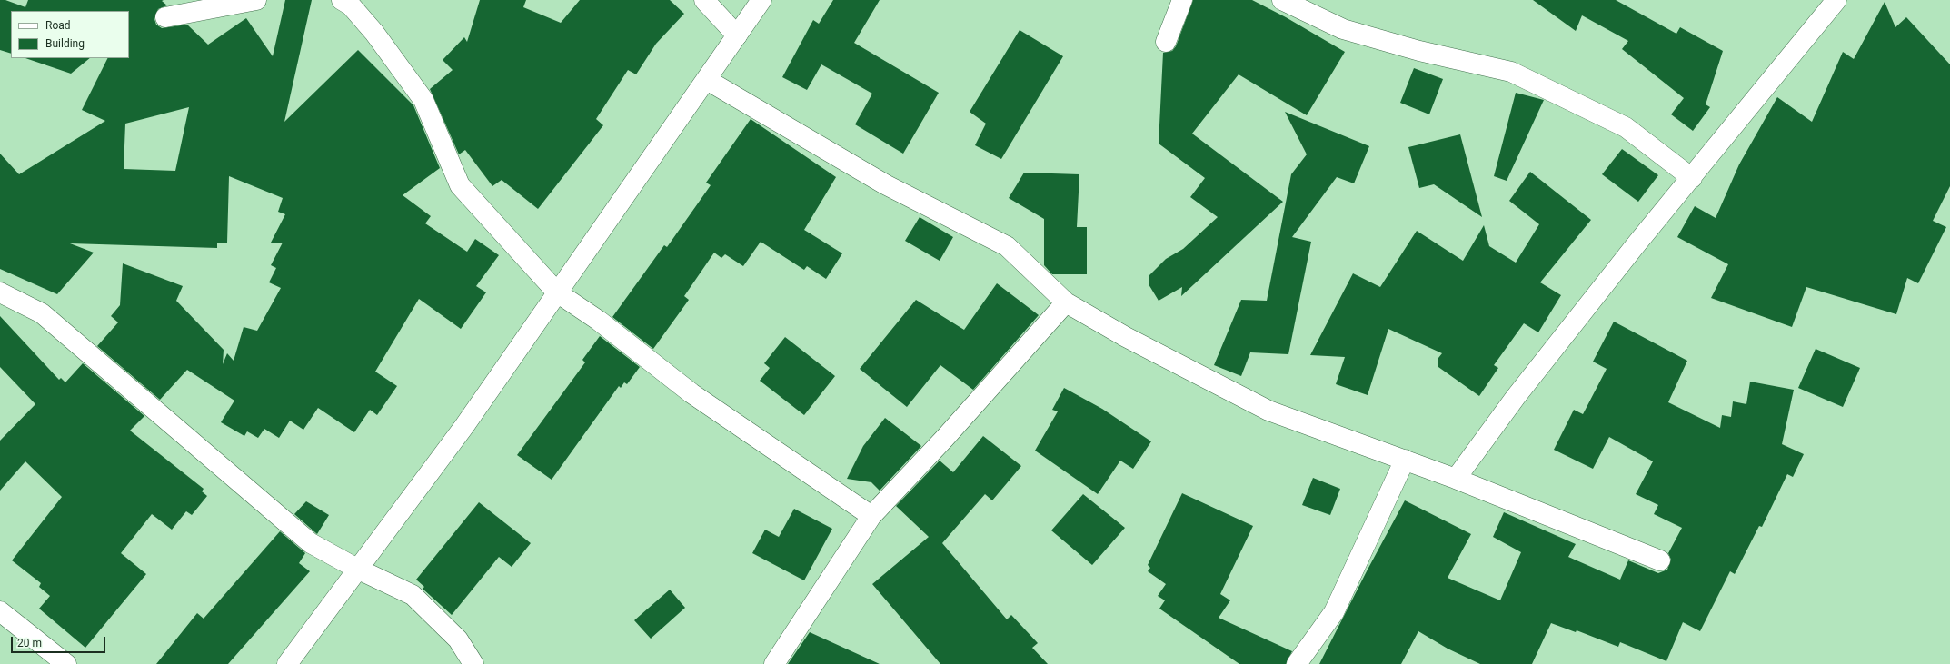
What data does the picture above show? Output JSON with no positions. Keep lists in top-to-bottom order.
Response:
{
  "legend": ["Road", "Building"],
  "scale_bar": "20 m"
}
